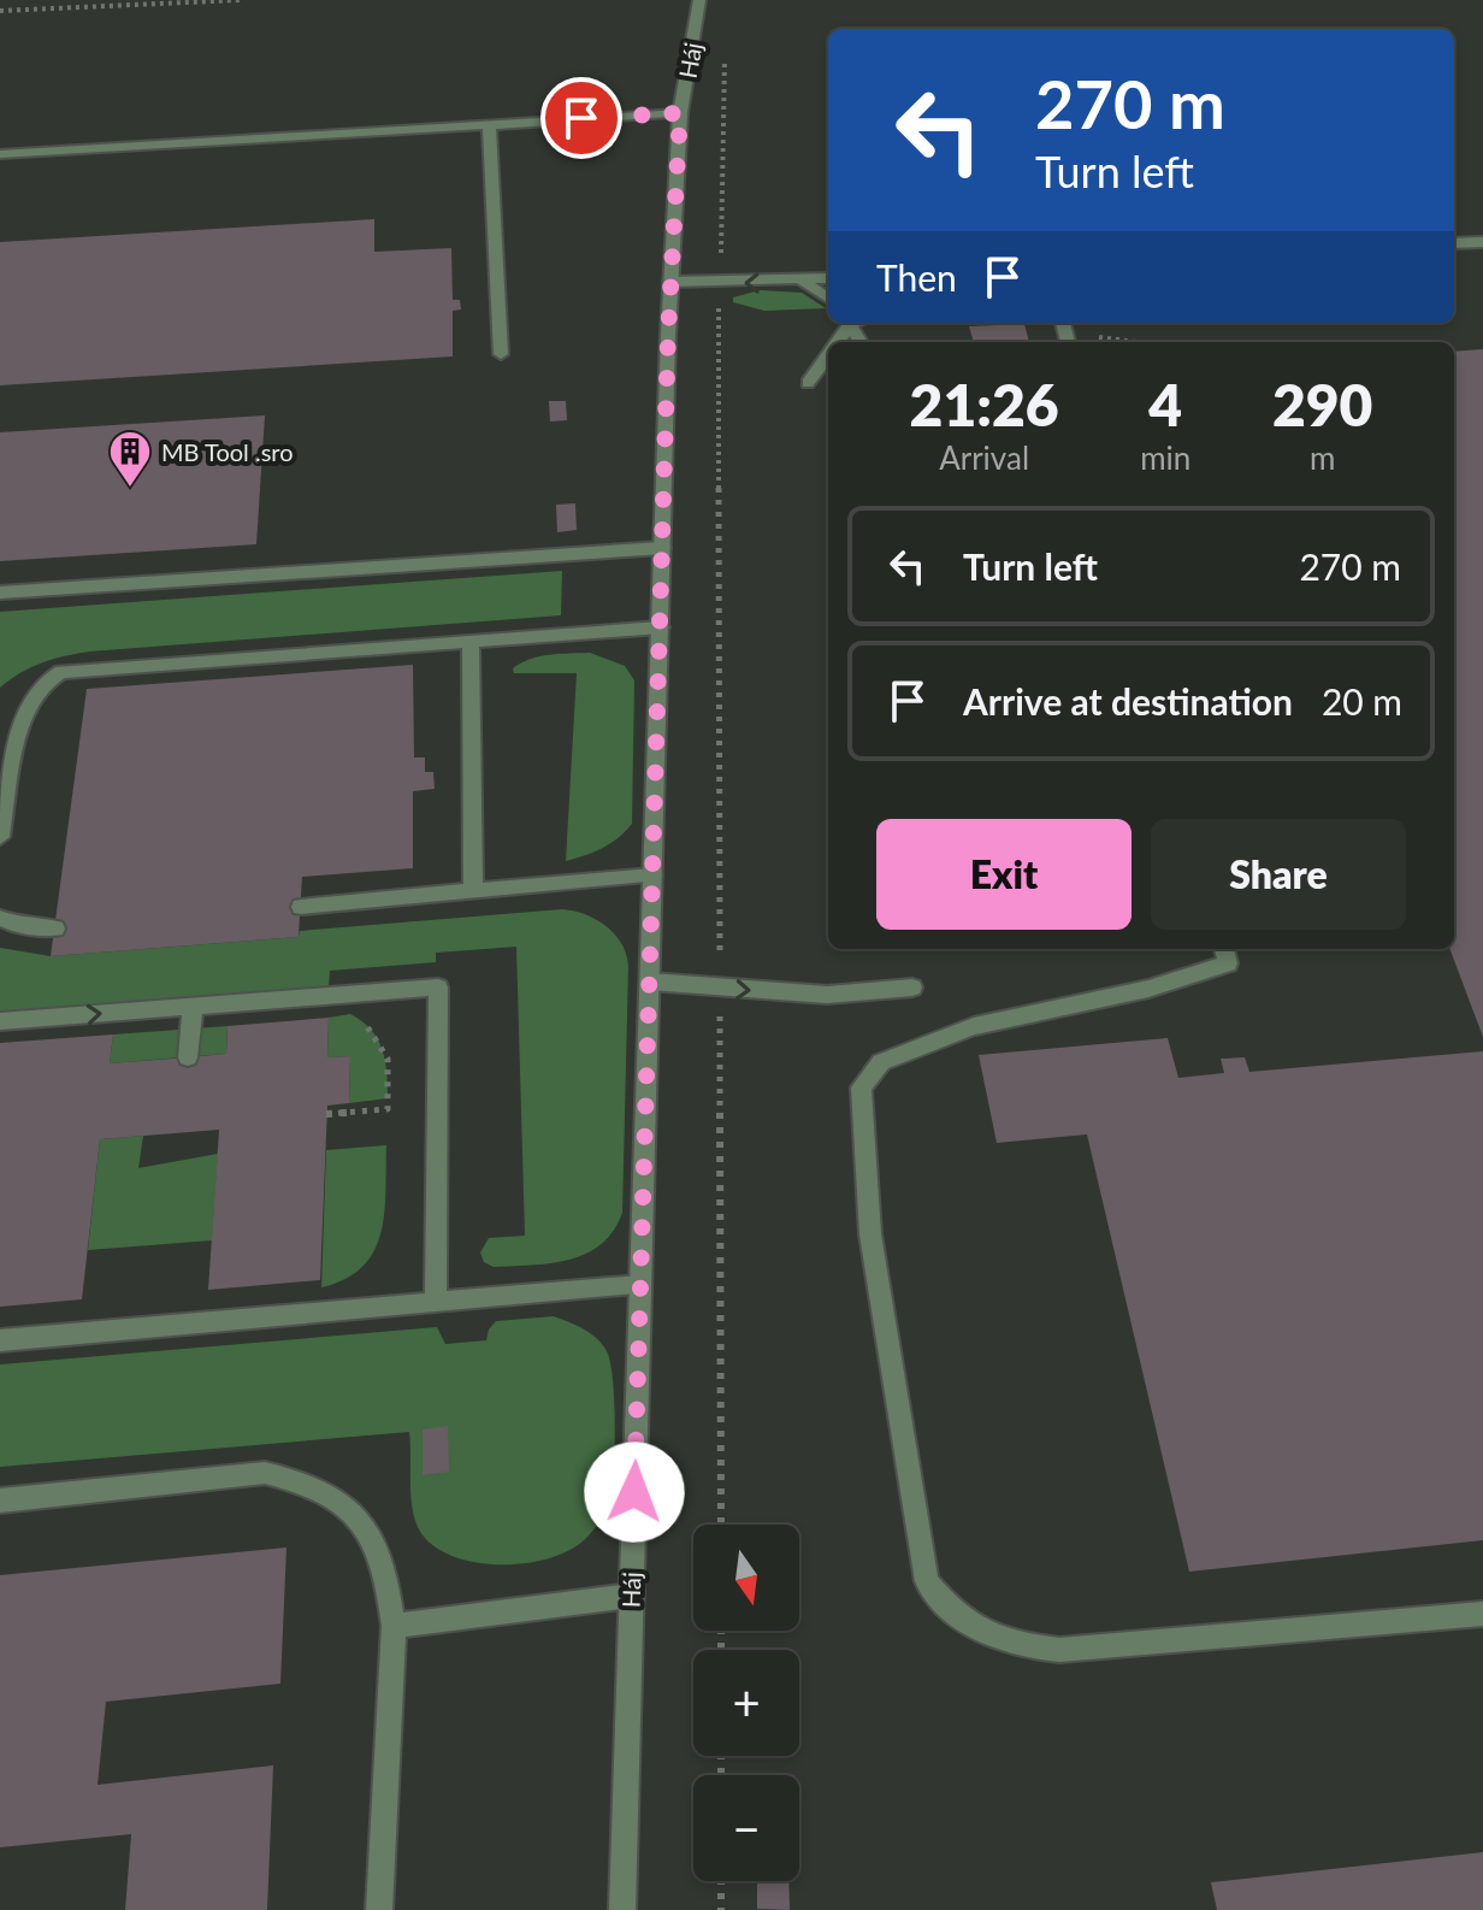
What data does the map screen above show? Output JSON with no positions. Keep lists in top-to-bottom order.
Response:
{
  "streets": {
    "street": ["Háj"]
  },
  "places": {
    "building": ["MB Tool .sro"]
  },
  "north": "bottom",
  "page": {
    "turn": ["270 m", "Turn left"],
    "then": "Then",
    "eta": [
      "21:26",
      "Arrival",
      "4",
      "min",
      "290",
      "m"
    ],
    "list": [
      {
        "name": "Turn left",
        "value": "270 m"
      },
      {
        "name": "Arrive at destination",
        "value": "20 m"
      }
    ],
    "buttons": ["Exit", "Share"],
    "map_buttons": ["+", "−"]
  }
}
